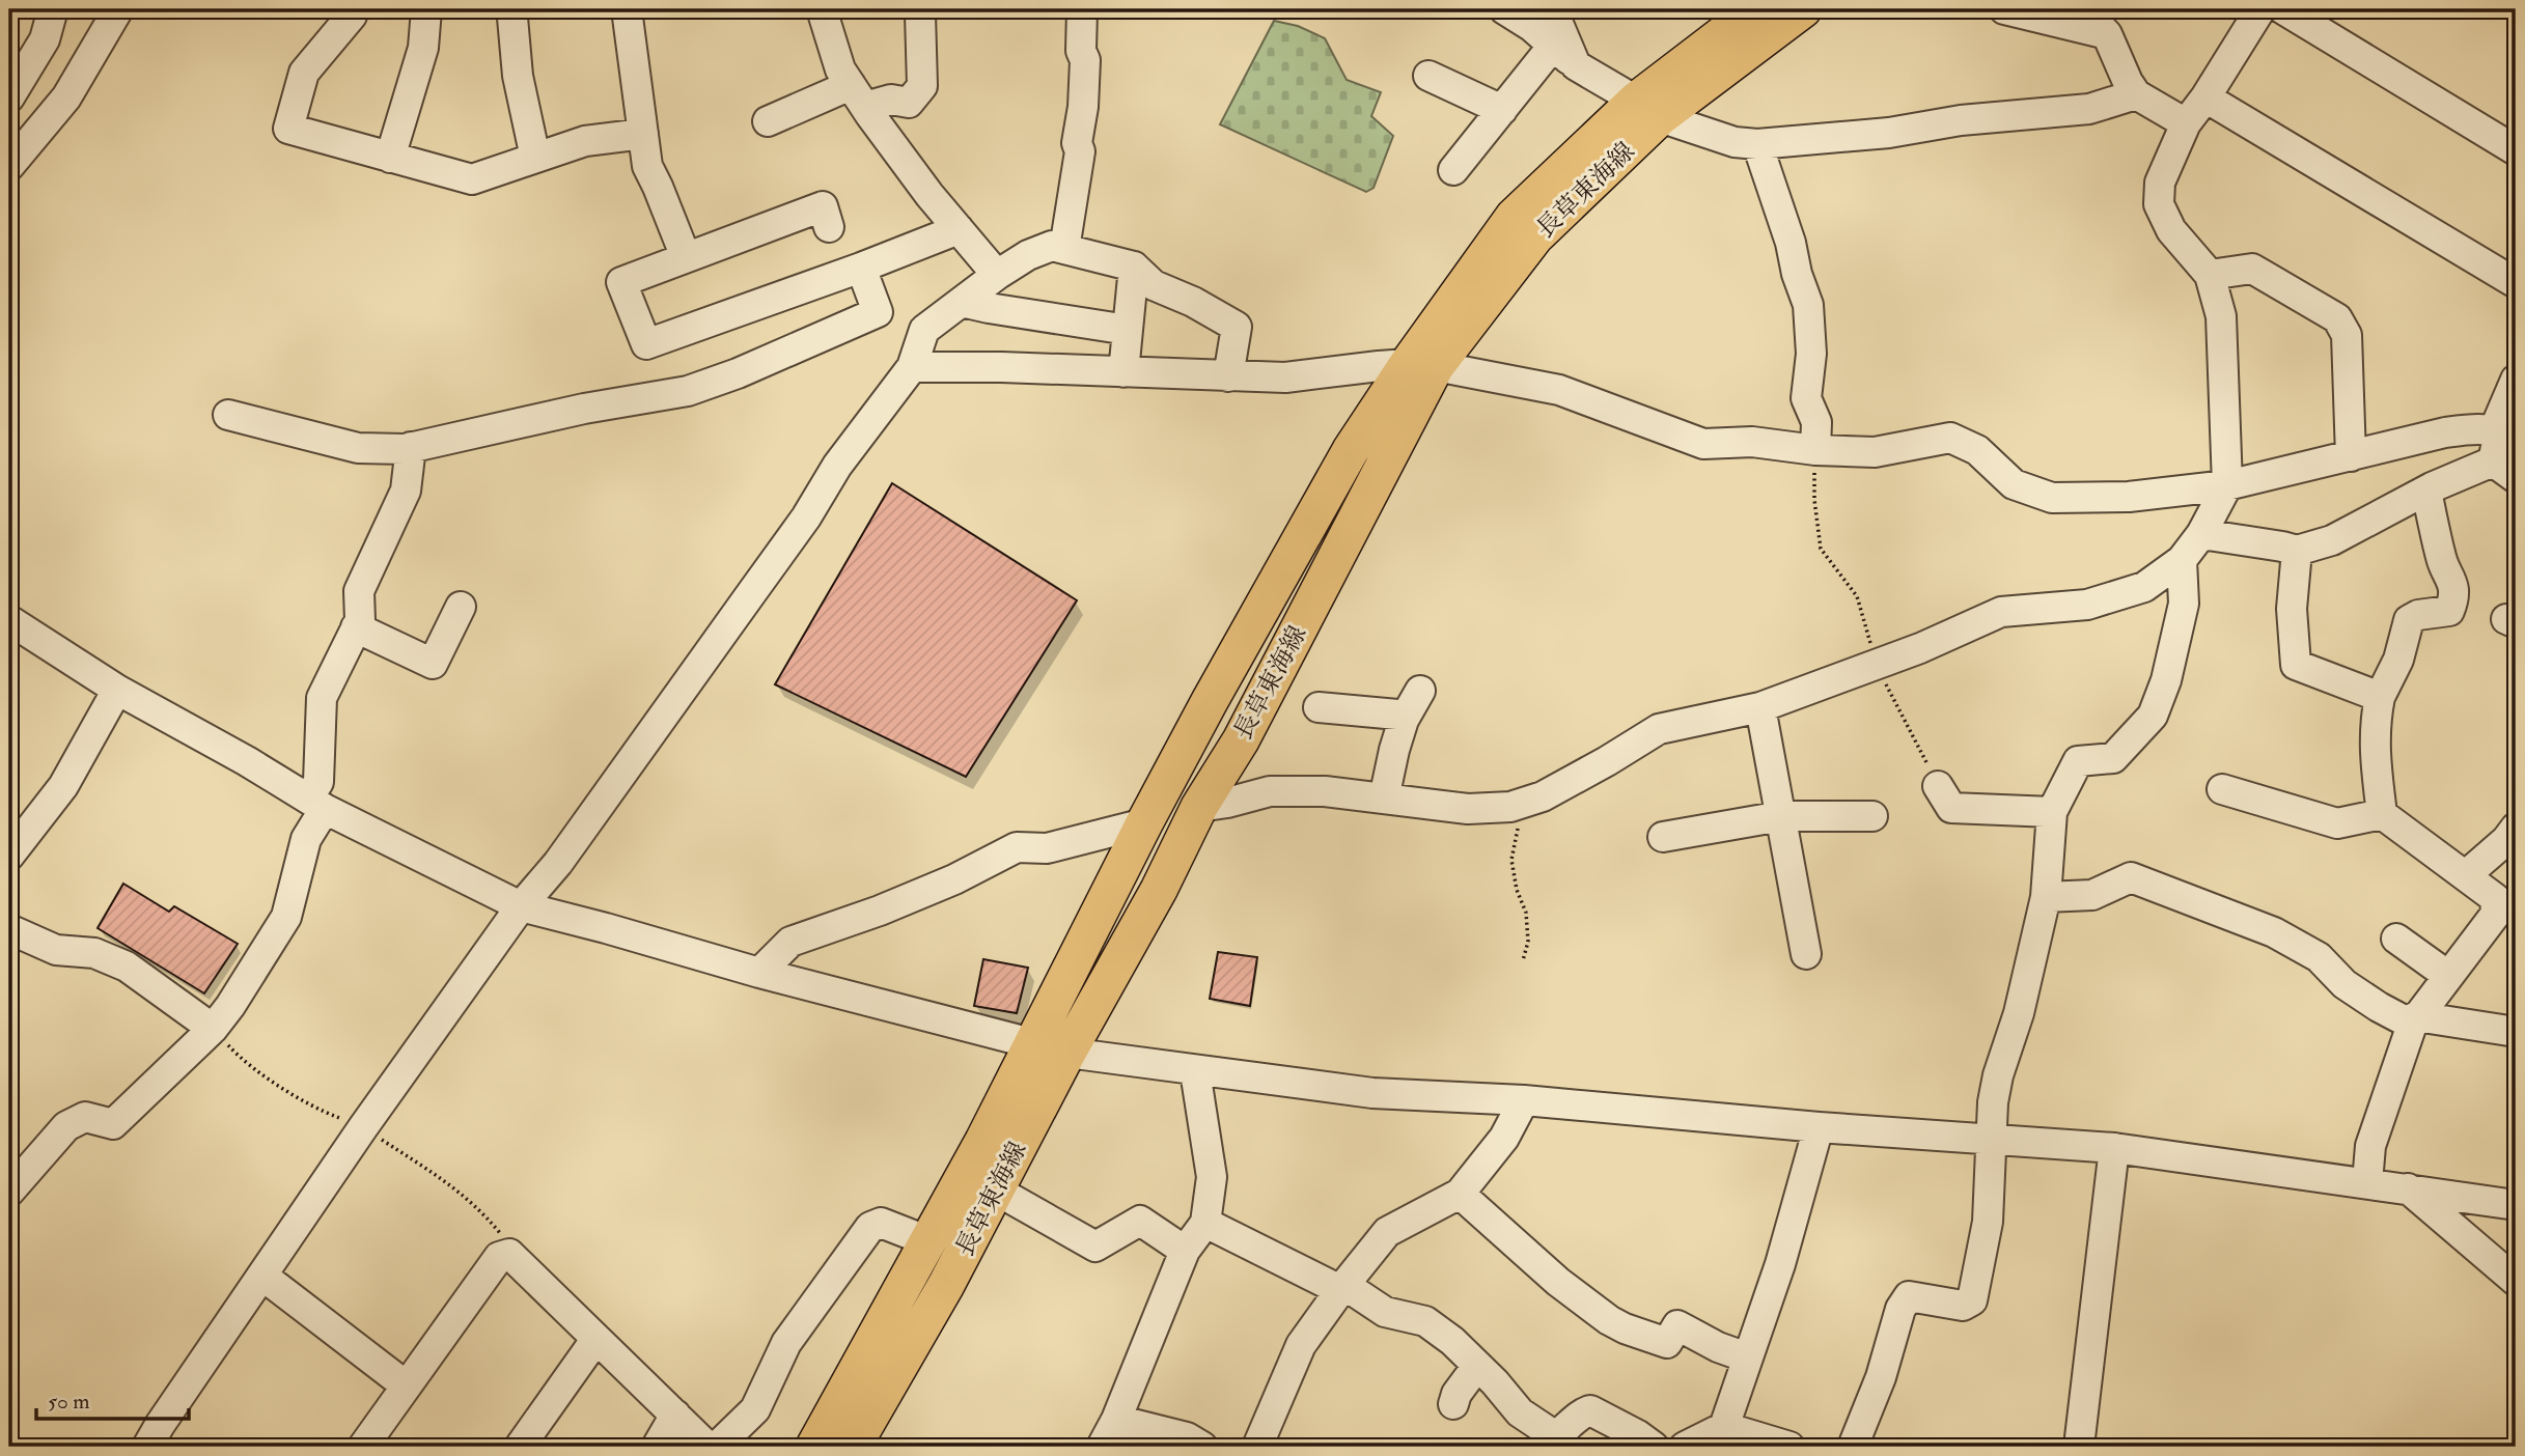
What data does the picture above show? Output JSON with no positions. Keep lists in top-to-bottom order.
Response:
{
  "streets": {
    "main road": ["長草東海線"]
  },
  "scale_bar": "50 m"
}
